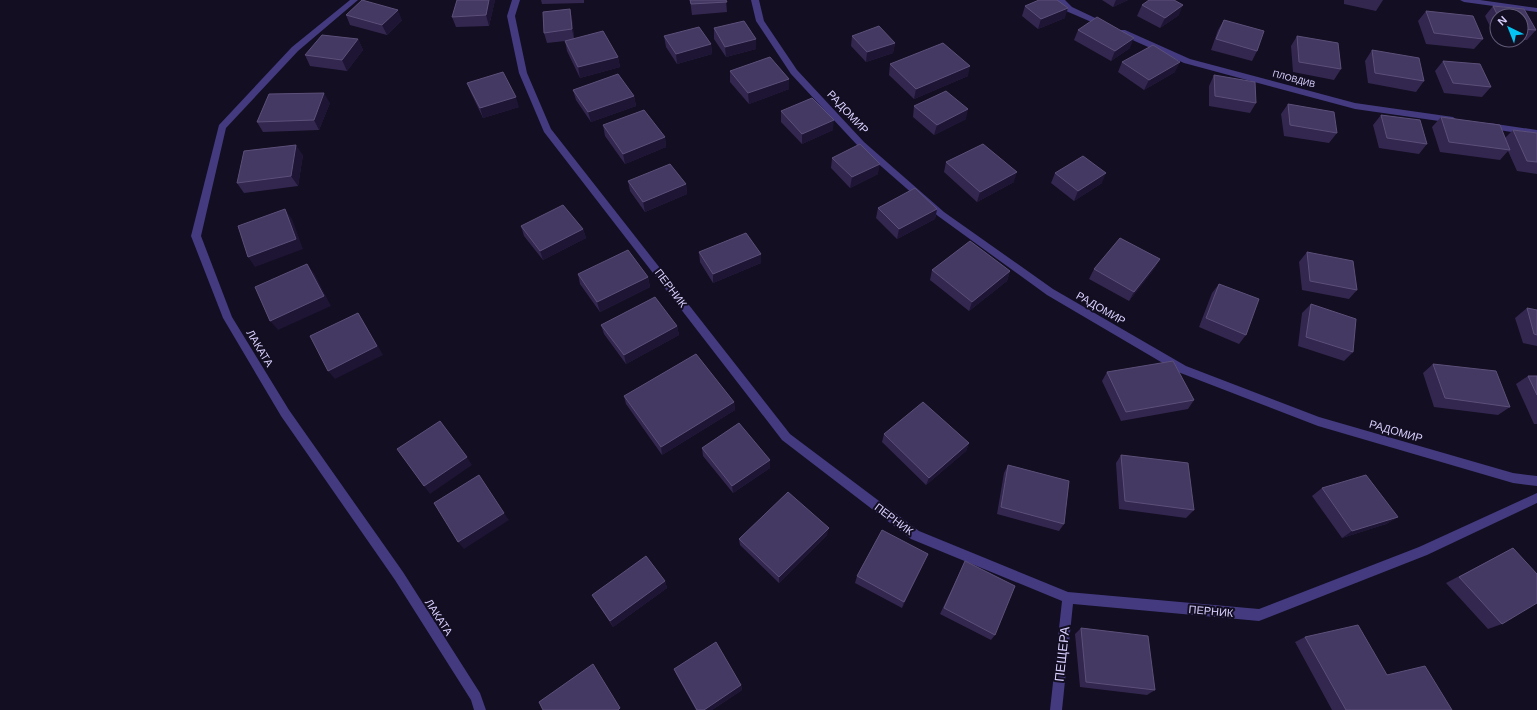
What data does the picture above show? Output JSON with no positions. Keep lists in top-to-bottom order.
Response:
{
  "streets": {
    "street": [
      "ПЛОВДИВ",
      "РАДОМИР",
      "ПЕРНИК",
      "ЛАКАТА",
      "ПЕЩЕРА"
    ]
  },
  "crossings": [
    ["ПЕРНИК", "ПЕЩЕРА"]
  ],
  "north": "top left"
}
